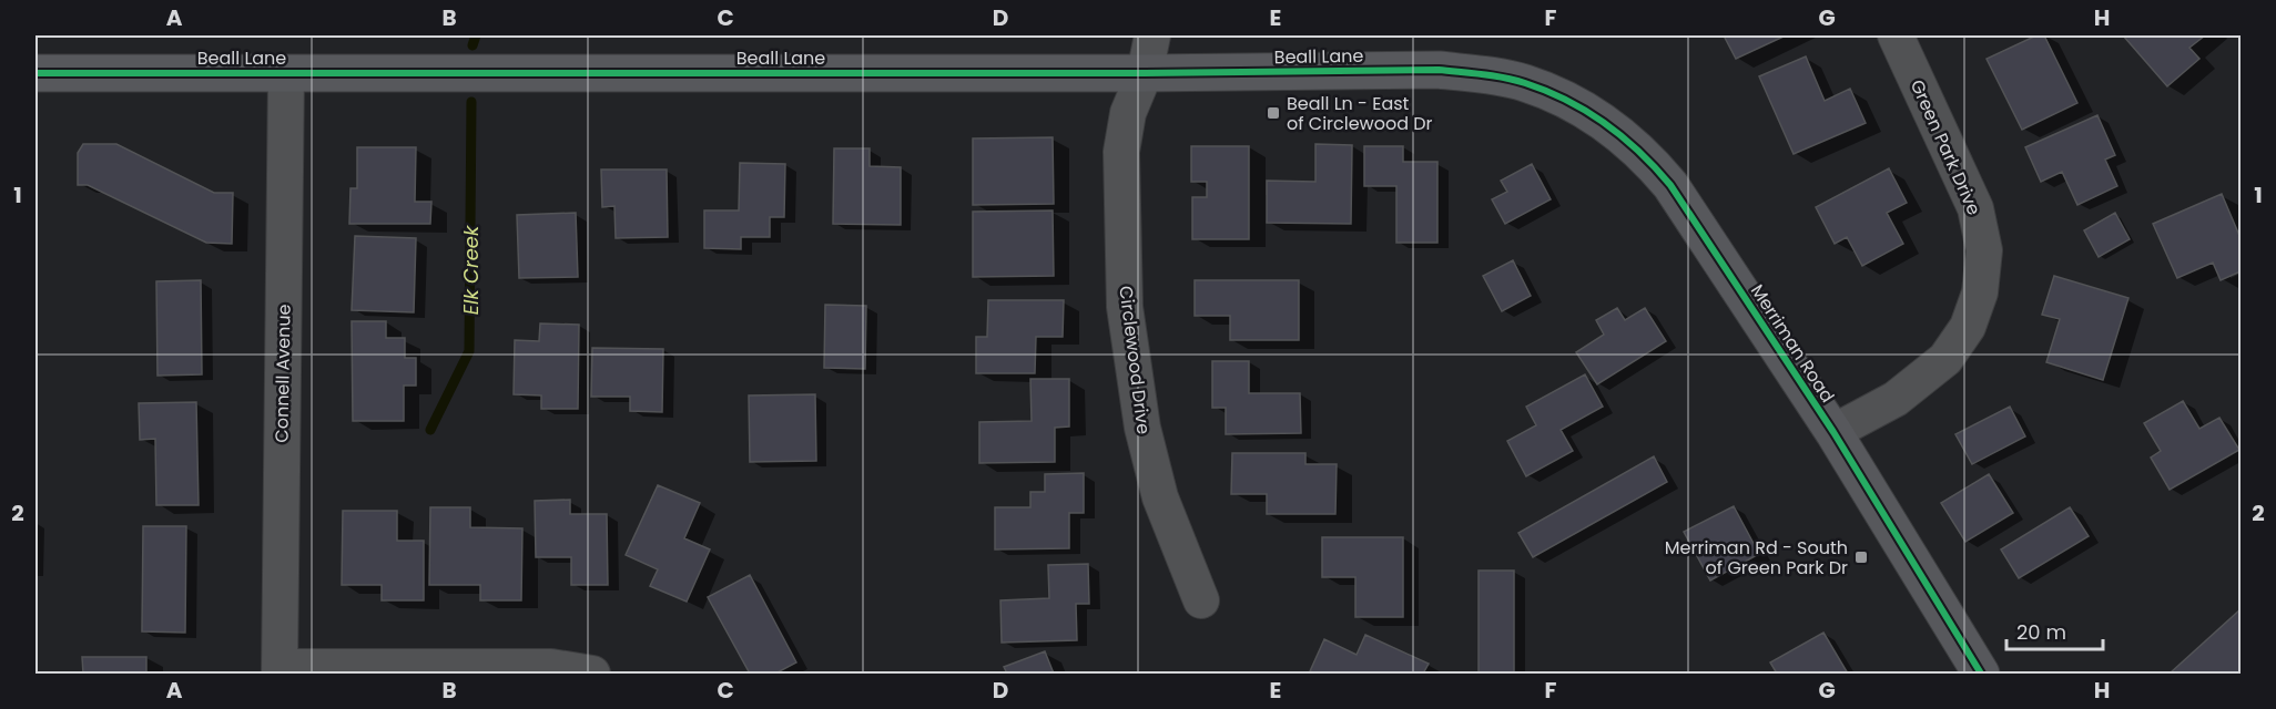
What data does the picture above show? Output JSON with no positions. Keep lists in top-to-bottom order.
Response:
{
  "streets": {
    "street": [
      "Beall Lane",
      "Green Park Drive",
      "Merriman Road",
      "Circlewood Drive",
      "Connell Avenue"
    ]
  },
  "crossings": [
    ["Beall Lane", "Merriman Road"],
    ["Beall Lane", "Circlewood Drive"],
    ["Beall Lane", "Connell Avenue"],
    ["Green Park Drive", "Merriman Road"]
  ],
  "water": ["Elk Creek"],
  "places": {
    "transit": ["Beall Ln - East of Circlewood Dr", "Merriman Rd - South of Green Park Dr"]
  },
  "scale_bar": "20 m",
  "grid": {
    "columns": [
      "A",
      "B",
      "C",
      "D",
      "E",
      "F",
      "G",
      "H"
    ],
    "rows": ["1", "2"]
  }
}
